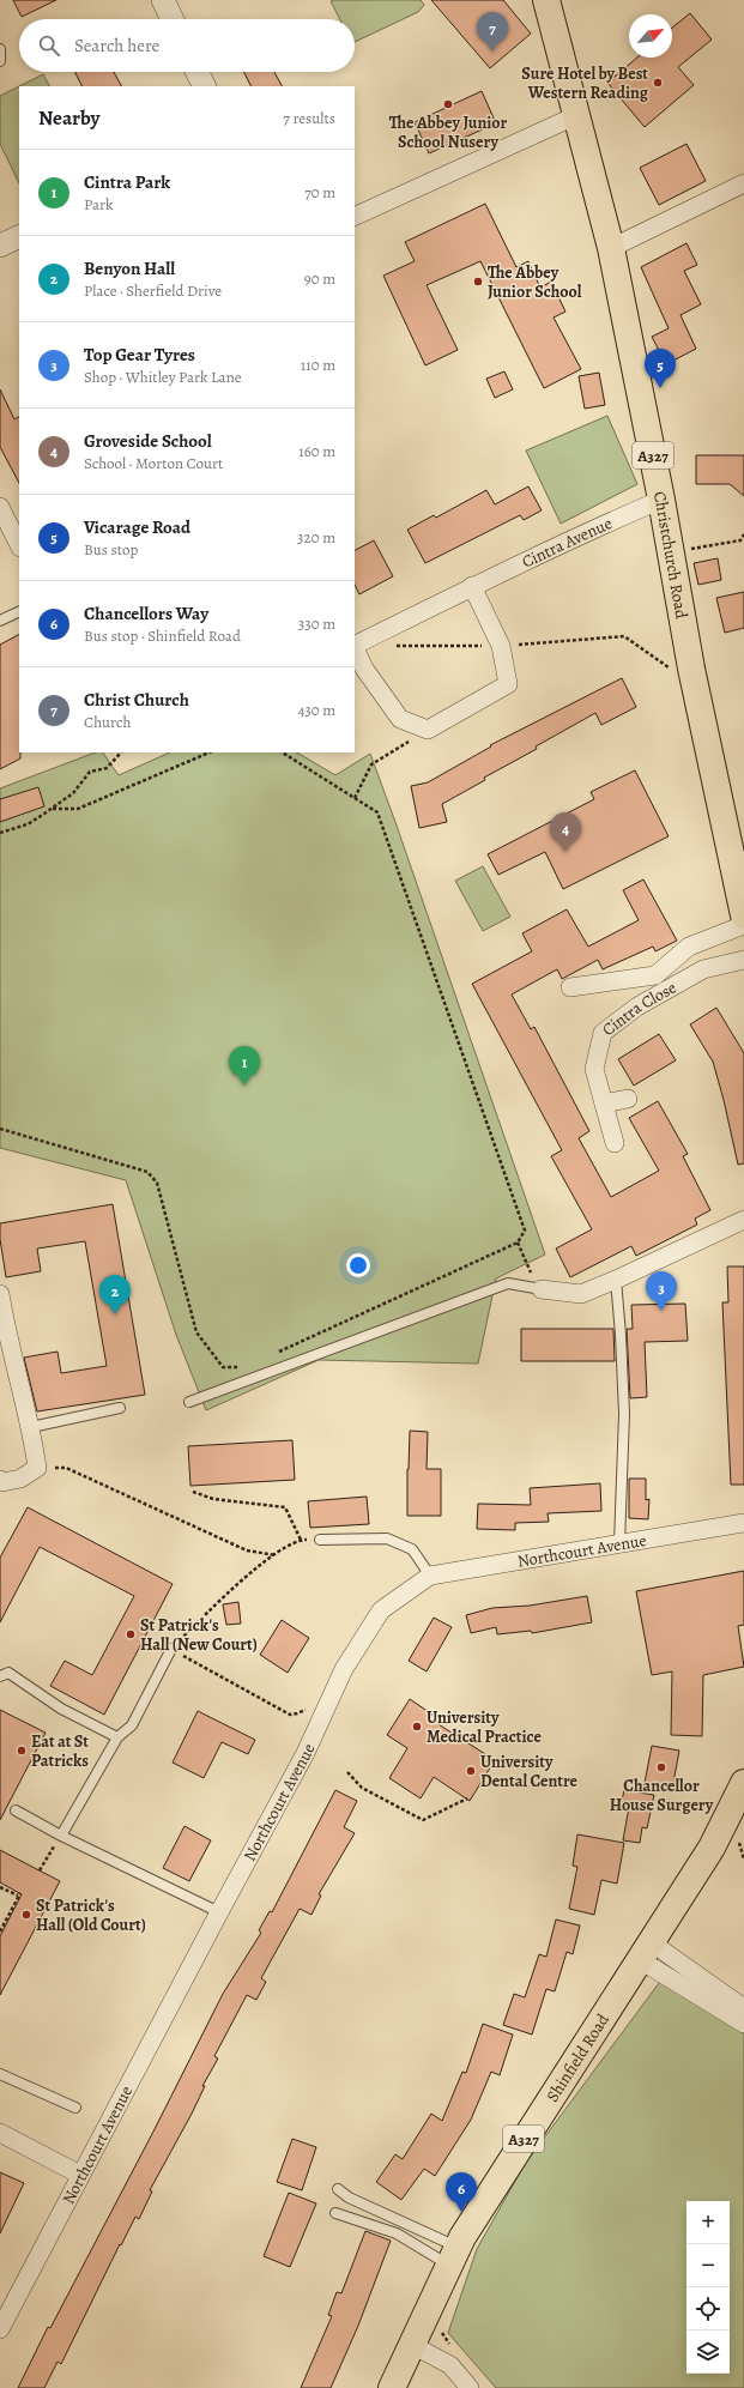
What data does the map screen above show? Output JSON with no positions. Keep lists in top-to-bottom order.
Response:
{
  "streets": {
    "main road": ["A327", "Christchurch Road", "Shinfield Road"],
    "street": ["Cintra Avenue", "Cintra Close", "Northcourt Avenue"]
  },
  "crossings": [
    ["Cintra Avenue", "Christchurch Road"]
  ],
  "places": [
    "Sure Hotel by Best Western Reading",
    "The Abbey Junior School Nusery",
    "The Abbey Junior School",
    "St Patrick's Hall (New Court)",
    "University Medical Practice",
    "Eat at St Patricks",
    "Chancellor House Surgery",
    "University Dental Centre",
    "St Patrick's Hall (Old Court)"
  ],
  "north": "top right",
  "page": {
    "pins": [
      "7",
      "5",
      "4",
      "1",
      "3",
      "2",
      "6"
    ],
    "search": "Search here",
    "heading": ["Nearby", "7 results"],
    "list": [
      {
        "mark": "1",
        "name": "Cintra Park",
        "note": "Park",
        "value": "70 m"
      },
      {
        "mark": "2",
        "name": "Benyon Hall",
        "note": "Place · Sherfield Drive",
        "value": "90 m"
      },
      {
        "mark": "3",
        "name": "Top Gear Tyres",
        "note": "Shop · Whitley Park Lane",
        "value": "110 m"
      },
      {
        "mark": "4",
        "name": "Groveside School",
        "note": "School · Morton Court",
        "value": "160 m"
      },
      {
        "mark": "5",
        "name": "Vicarage Road",
        "note": "Bus stop",
        "value": "320 m"
      },
      {
        "mark": "6",
        "name": "Chancellors Way",
        "note": "Bus stop · Shinfield Road",
        "value": "330 m"
      },
      {
        "mark": "7",
        "name": "Christ Church",
        "note": "Church",
        "value": "430 m"
      }
    ],
    "map_buttons": ["+", "−"]
  }
}
